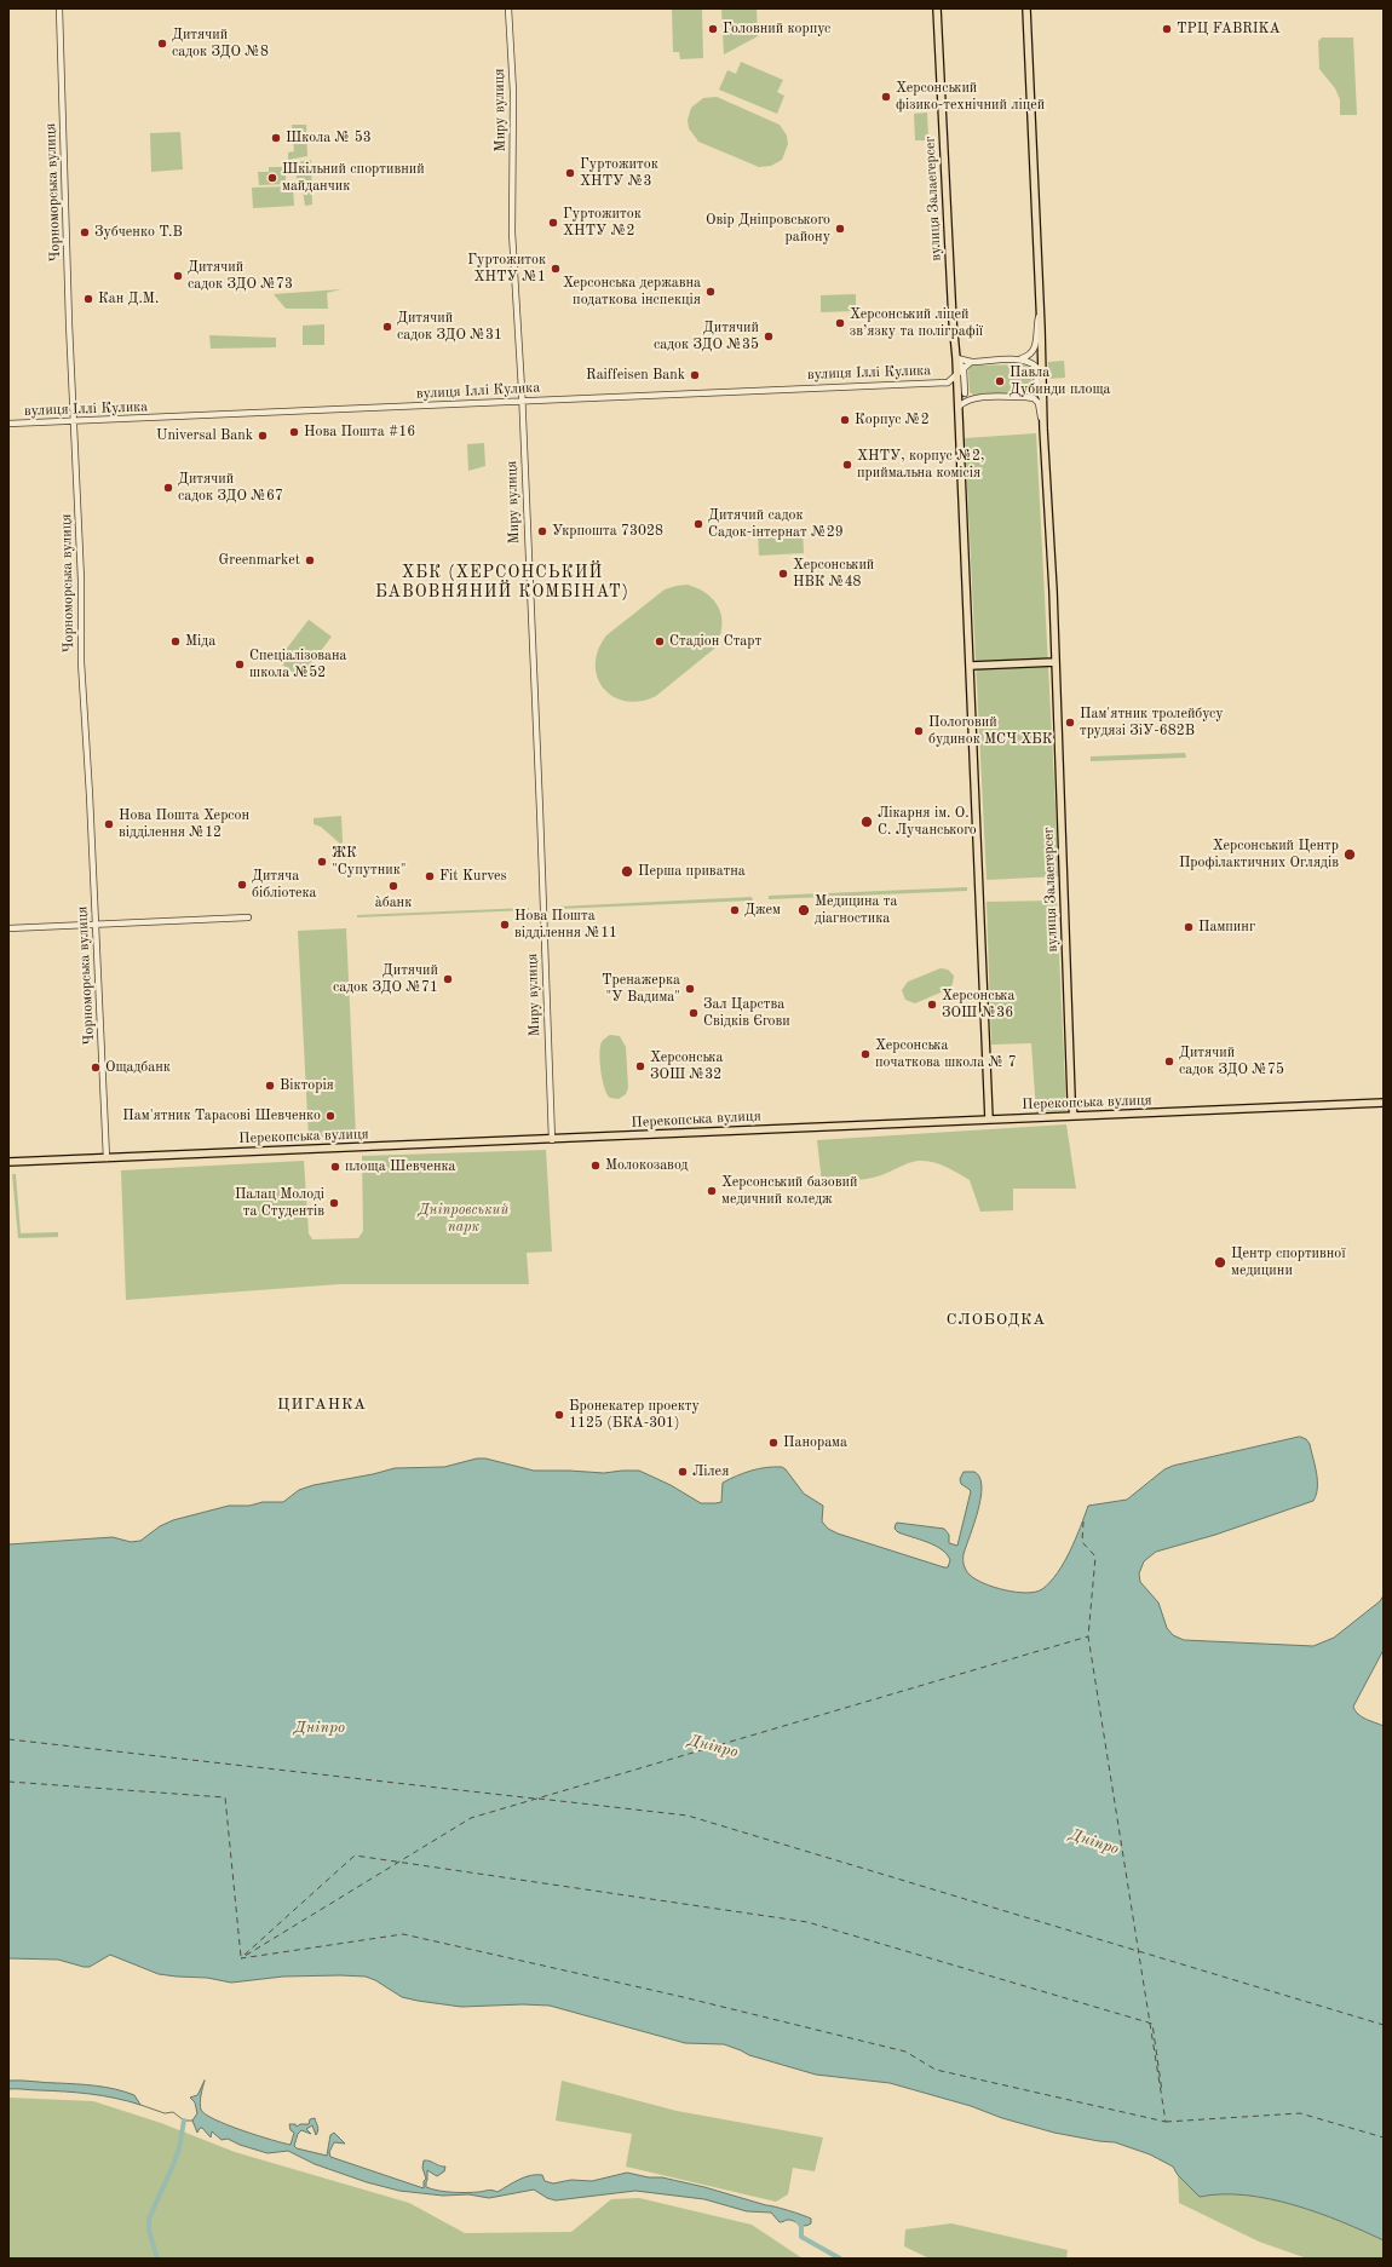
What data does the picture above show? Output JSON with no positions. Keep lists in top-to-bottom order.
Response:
{
  "streets": {
    "main road": ["вулиця Залаегерсег", "Перекопська вулиця"],
    "street": ["Миру вулиця", "Чорноморська вулиця", "вулиця Іллі Кулика"]
  },
  "crossings": [
    ["Миру вулиця", "вулиця Іллі Кулика"],
    ["Миру вулиця", "Перекопська вулиця"],
    ["Чорноморська вулиця", "вулиця Іллі Кулика"],
    ["Чорноморська вулиця", "Перекопська вулиця"],
    ["вулиця Залаегерсег", "Перекопська вулиця"]
  ],
  "districts": ["ХБК (ХЕРСОНСЬКИЙ БАВОВНЯНИЙ КОМБІНАТ)", "СЛОБОДКА", "ЦИГАНКА"],
  "water": ["Дніпро"],
  "parks": ["Дніпровський парк"],
  "places": [
    "Головний корпус",
    "ТРЦ FABRIKA",
    "Дитячий садок ЗДО №8",
    "Херсонський фізико-технічний ліцей",
    "Школа № 53",
    "Гуртожиток ХНТУ №3",
    "Шкільний спортивний майданчик",
    "Гуртожиток ХНТУ №2",
    "Овір Дніпровського району",
    "Зубченко Т.В",
    "Гуртожиток ХНТУ №1",
    "Дитячий садок ЗДО №73",
    "Херсонська державна податкова інспекція",
    "Кан Д.М.",
    "Херсонський ліцей зв’язку та поліграфії",
    "Дитячий садок ЗДО №31",
    "Дитячий садок ЗДО №35",
    "Raiffeisen Bank",
    "Павла Дубинди площа",
    "Корпус №2",
    "Нова Пошта #16",
    "Universal Bank",
    "ХНТУ, корпус №2, приймальна комісія",
    "Дитячий садок ЗДО №67",
    "Дитячий садок Садок-інтернат №29",
    "Укрпошта 73028",
    "Greenmarket",
    "Херсонський НВК №48",
    "Міда",
    "Стадіон Старт",
    "Спеціалізована школа №52",
    "Пам'ятник тролейбусу трудязі ЗіУ-682В",
    "Пологовий будинок МСЧ ХБК",
    "Лікарня ім. О. С. Лучанського",
    "Нова Пошта Херсон відділення №12",
    "Херсонський Центр Профілактичних Оглядів",
    "ЖК \"Супутник\"",
    "Перша приватна",
    "Fit Kurves",
    "Дитяча бібліотека",
    "а̀банк",
    "Джем",
    "Медицина та діагностика",
    "Нова Пошта відділення №11",
    "Пампинг",
    "Дитячий садок ЗДО №71",
    "Тренажерка \"У Вадима\"",
    "Херсонська ЗОШ №36",
    "Зал Царства Свідків Єгови",
    "Херсонська початкова школа № 7",
    "Дитячий садок ЗДО №75",
    "Херсонська ЗОШ №32",
    "Ощадбанк",
    "Вікторія",
    "Пам'ятник Тарасові Шевченко",
    "Молокозавод",
    "площа Шевченка",
    "Херсонський базовий медичний коледж",
    "Палац Молоді та Студентів",
    "Центр спортивної медицини",
    "Бронекатер проекту 1125 (БКА-301)",
    "Панорама",
    "Лілея"
  ]
}
